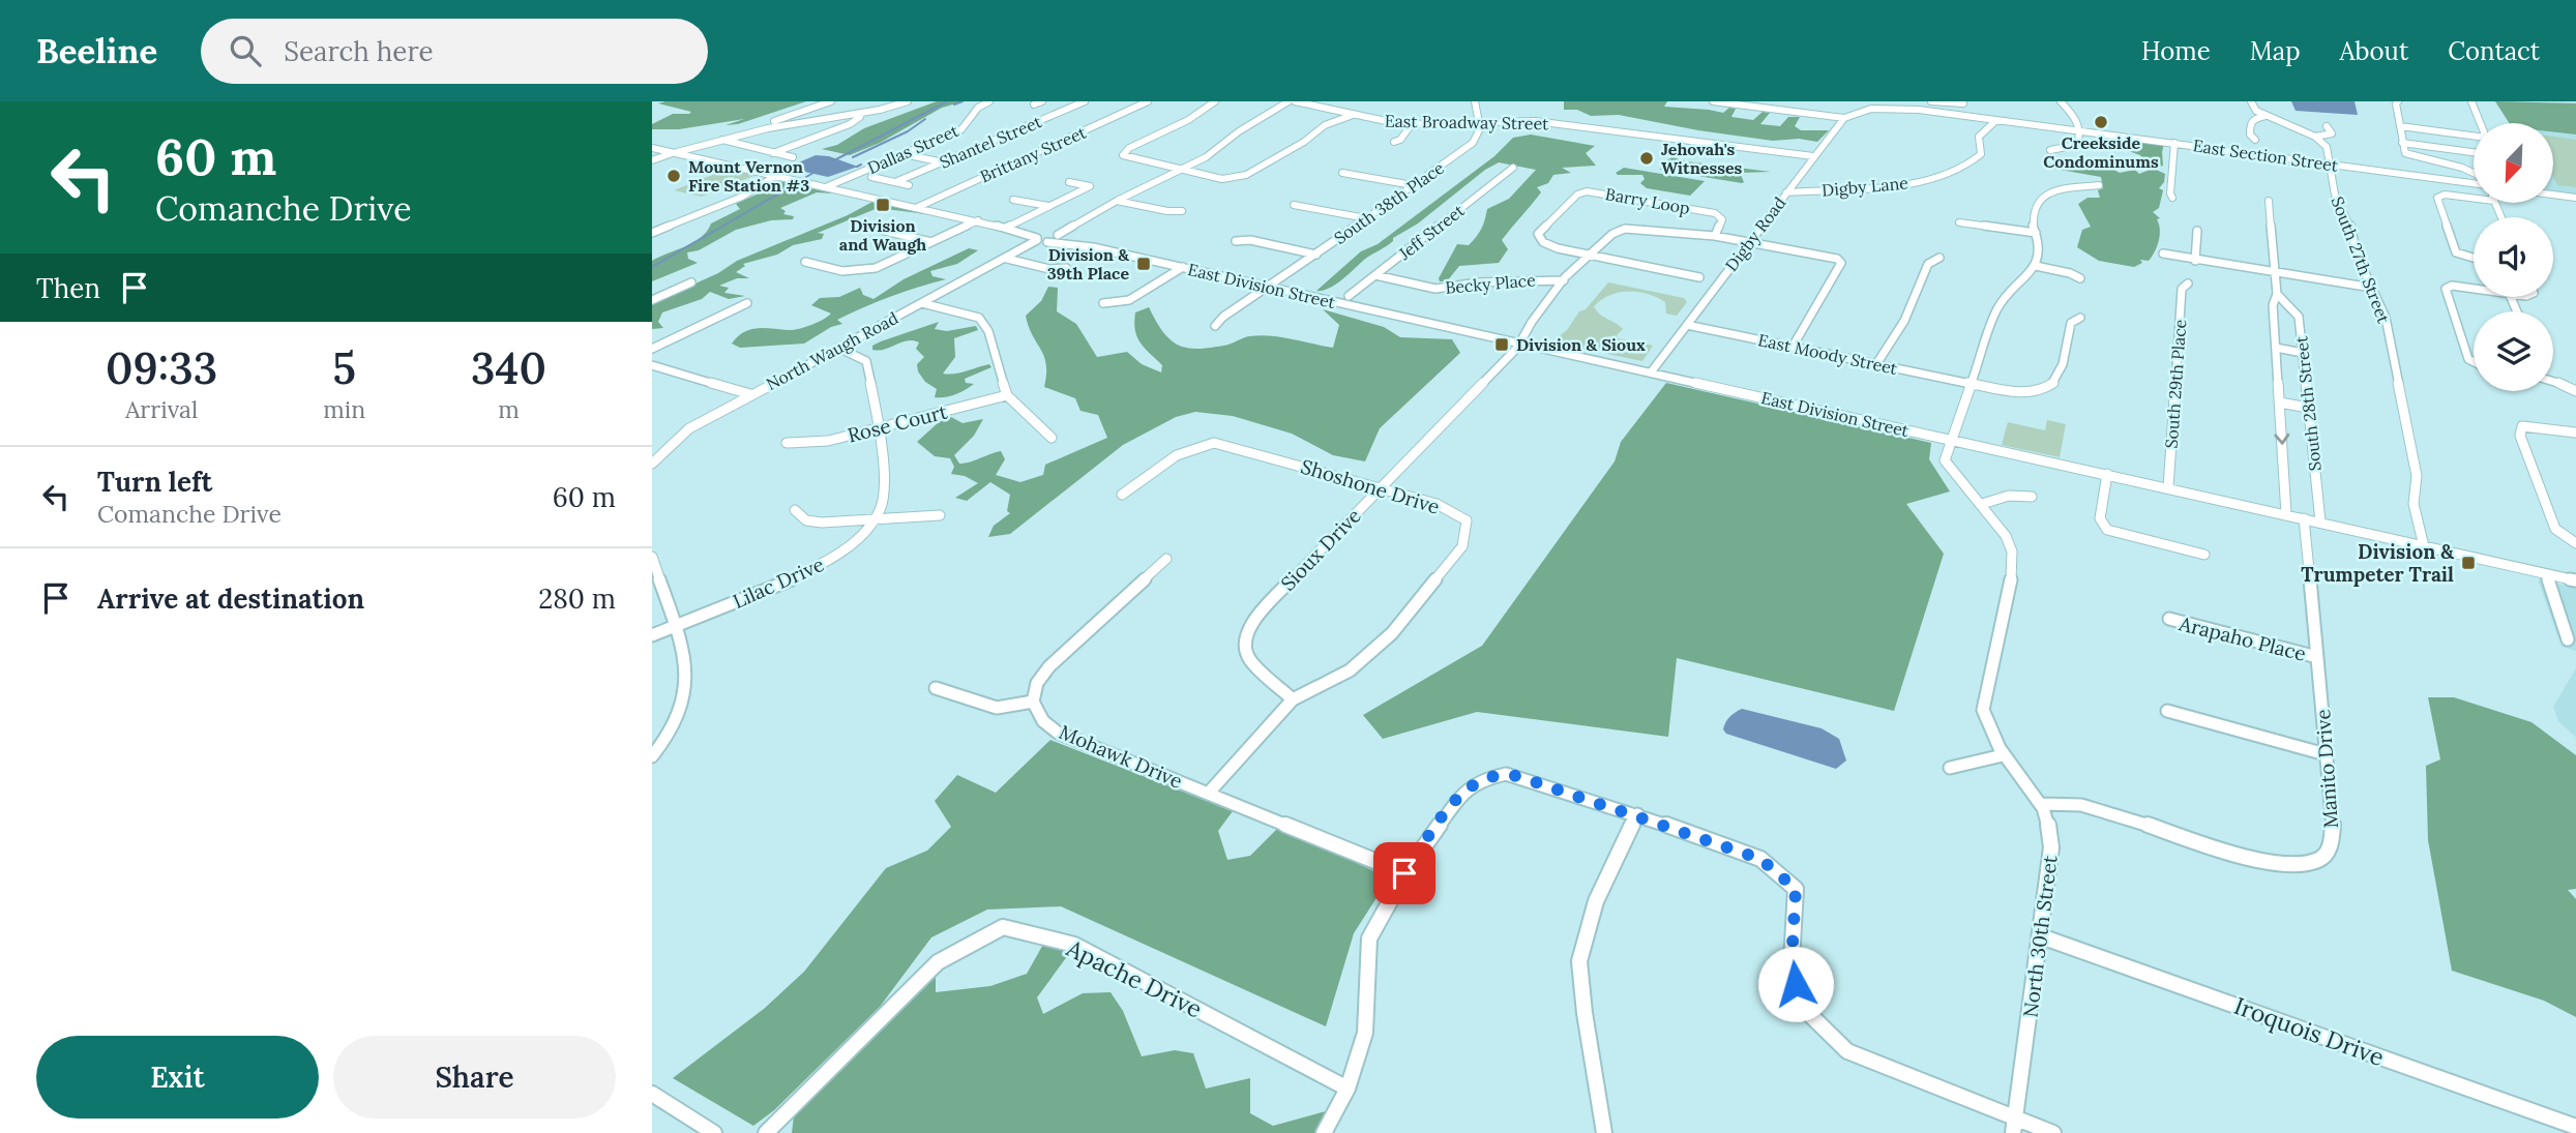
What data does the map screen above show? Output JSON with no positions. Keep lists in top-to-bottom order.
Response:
{
  "streets": {
    "street": [
      "East Broadway Street",
      "Shantel Street",
      "Dallas Street",
      "Brittany Street",
      "East Section Street",
      "Digby Lane",
      "Barry Loop",
      "South 38th Place",
      "Jeff Street",
      "Digby Road",
      "South 27th Street",
      "Becky Place",
      "East Division Street",
      "North Waugh Road",
      "East Moody Street",
      "South 29th Place",
      "South 28th Street",
      "Rose Court",
      "Shoshone Drive",
      "Sioux Drive",
      "Lilac Drive",
      "Arapaho Place",
      "Mohawk Drive",
      "Manito Drive",
      "North 30th Street",
      "Apache Drive",
      "Iroquois Drive"
    ]
  },
  "crossings": [
    ["East Broadway Street", "South 38th Place"],
    ["East Broadway Street", "Digby Road"],
    ["Dallas Street", "East Division Street"],
    ["Brittany Street", "East Division Street"],
    ["East Section Street", "Digby Lane"],
    ["East Section Street", "South 27th Street"],
    ["Digby Lane", "Digby Road"],
    ["Barry Loop", "Sioux Drive"],
    ["South 38th Place", "East Division Street"],
    ["Jeff Street", "Becky Place"],
    ["Digby Road", "East Division Street"],
    ["Digby Road", "East Moody Street"],
    ["Digby Road", "Sioux Drive"],
    ["South 27th Street", "East Division Street"],
    ["Becky Place", "Sioux Drive"],
    ["East Division Street", "North Waugh Road"],
    ["East Division Street", "South 29th Place"],
    ["East Division Street", "South 28th Street"],
    ["East Division Street", "Sioux Drive"],
    ["East Division Street", "Manito Drive"],
    ["East Division Street", "North 30th Street"],
    ["East Moody Street", "Sioux Drive"],
    ["Shoshone Drive", "Sioux Drive"],
    ["Shoshone Drive", "Mohawk Drive"],
    ["Arapaho Place", "Manito Drive"],
    ["Manito Drive", "North 30th Street"],
    ["North 30th Street", "Iroquois Drive"]
  ],
  "places": {
    "other": ["Creekside Condominums", "Jehovah's Witnesses", "Mount Vernon Fire Station #3"],
    "transit": [
      "Division and Waugh",
      "Division & 39th Place",
      "Division & Sioux",
      "Division & Trumpeter Trail"
    ]
  },
  "north": "bottom left",
  "page": {
    "header": "Beeline",
    "search": "Search here",
    "nav": [
      "Home",
      "Map",
      "About",
      "Contact"
    ],
    "turn": ["60 m", "Comanche Drive"],
    "then": "Then",
    "eta": [
      "09:33",
      "Arrival",
      "5",
      "min",
      "340",
      "m"
    ],
    "list": [
      {
        "name": "Turn left",
        "note": "Comanche Drive",
        "value": "60 m"
      },
      {
        "name": "Arrive at destination",
        "value": "280 m"
      }
    ],
    "buttons": ["Exit", "Share"]
  }
}
